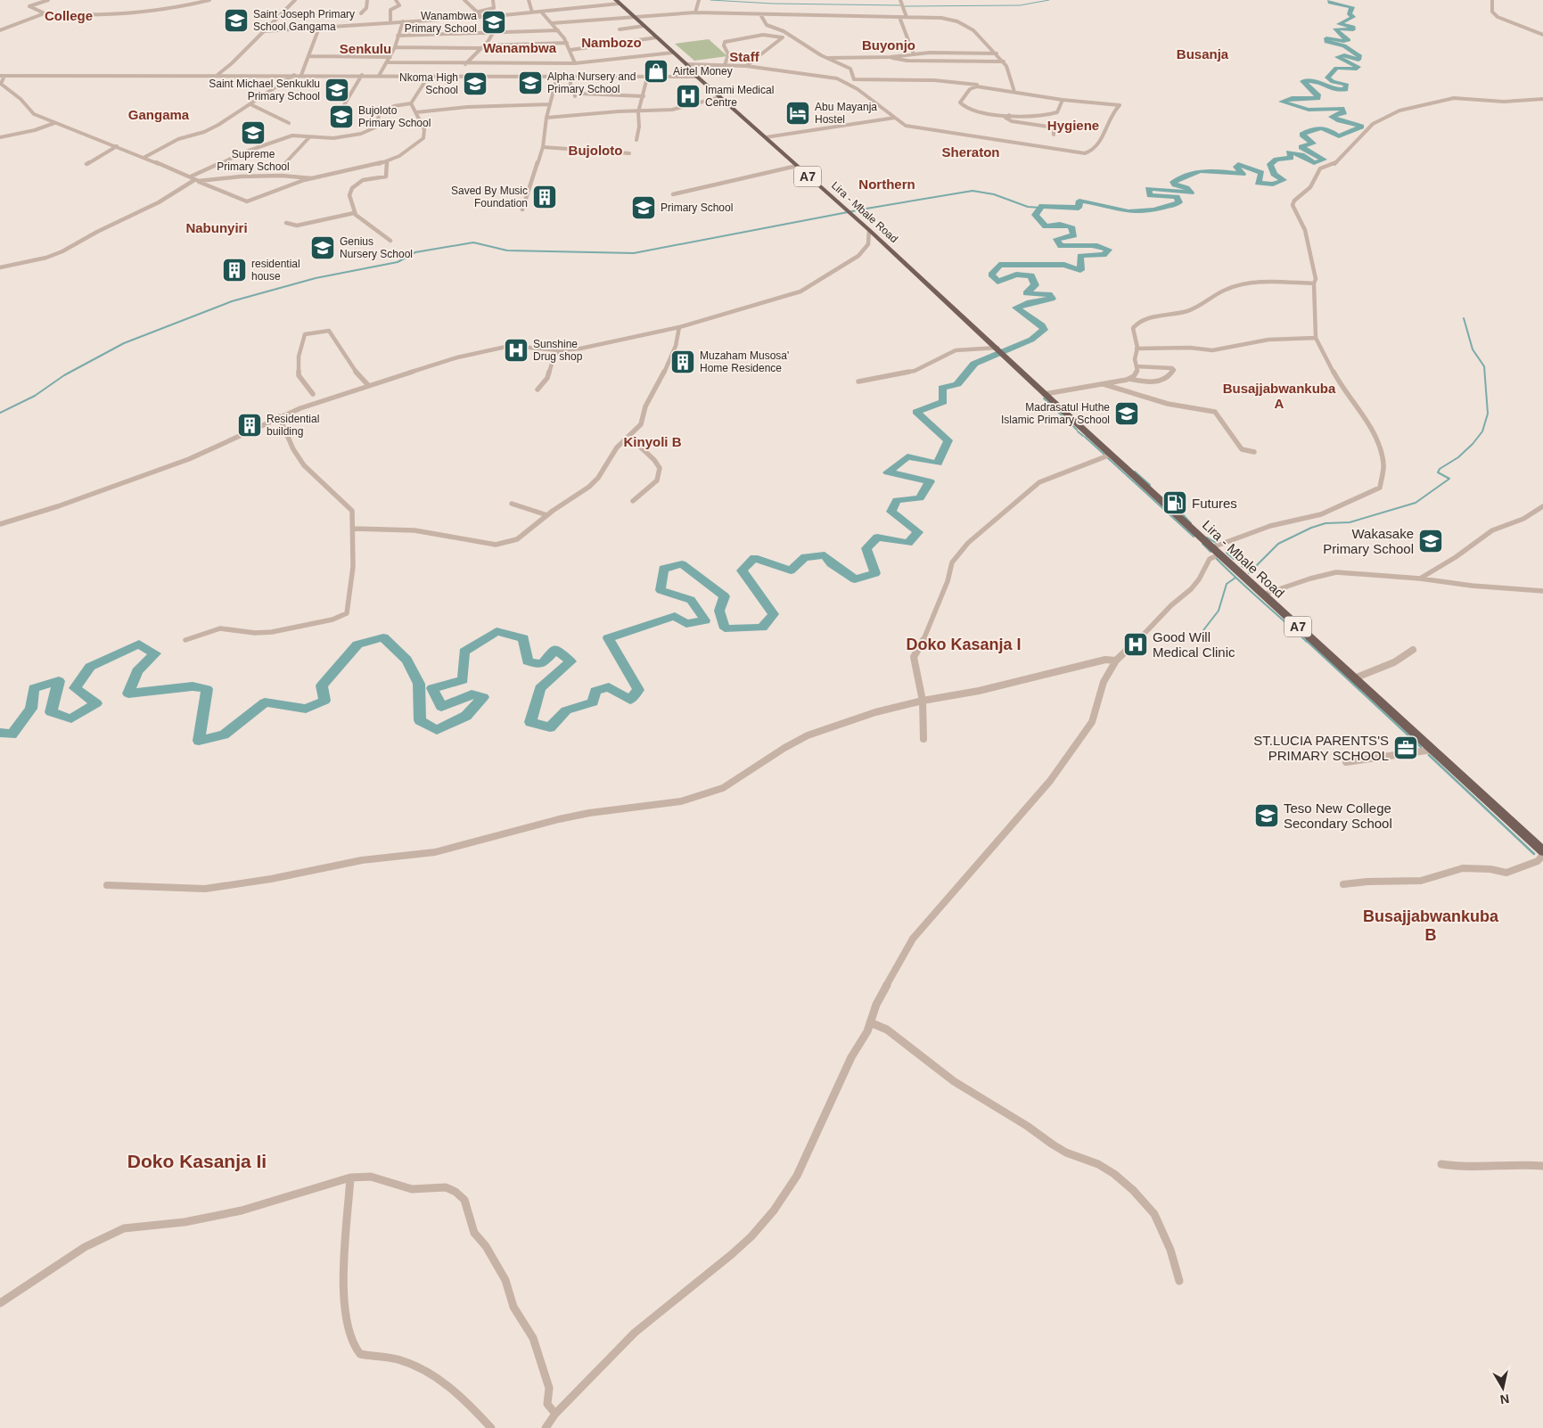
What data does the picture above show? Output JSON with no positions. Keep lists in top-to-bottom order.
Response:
{
  "streets": {
    "main road": ["A7", "Lira - Mbale Road"]
  },
  "districts": [
    "College",
    "Nambozo",
    "Buyonjo",
    "Wanambwa",
    "Senkulu",
    "Busanja",
    "Staff",
    "Gangama",
    "Hygiene",
    "Bujoloto",
    "Sheraton",
    "Northern",
    "Nabunyiri",
    "Busajjabwankuba A",
    "Kinyoli B",
    "Doko Kasanja I",
    "Busajjabwankuba B",
    "Doko Kasanja Ii"
  ],
  "places": {
    "school or university": [
      "Saint Joseph Primary School Gangama",
      "Wanambwa Primary School",
      "Alpha Nursery and Primary School",
      "Nkoma High School",
      "Saint Michael Senkuklu Primary School",
      "Bujoloto Primary School",
      "Supreme Primary School",
      "Primary School",
      "Genius Nursery School",
      "Madrasatul Huthe Islamic Primary School",
      "Wakasake Primary School",
      "Teso New College Secondary School"
    ],
    "shop": ["Airtel Money"],
    "hospital": ["Imami Medical Centre", "Sunshine Drug shop", "Good Will Medical Clinic"],
    "hotel": ["Abu Mayanja Hostel"],
    "building": [
      "Saved By Music Foundation",
      "residential house",
      "Muzaham Musosa' Home Residence",
      "Residential building"
    ],
    "fuel station": ["Futures"],
    "office": ["ST.LUCIA PARENTS'S PRIMARY SCHOOL"]
  },
  "north": "bottom"
}
